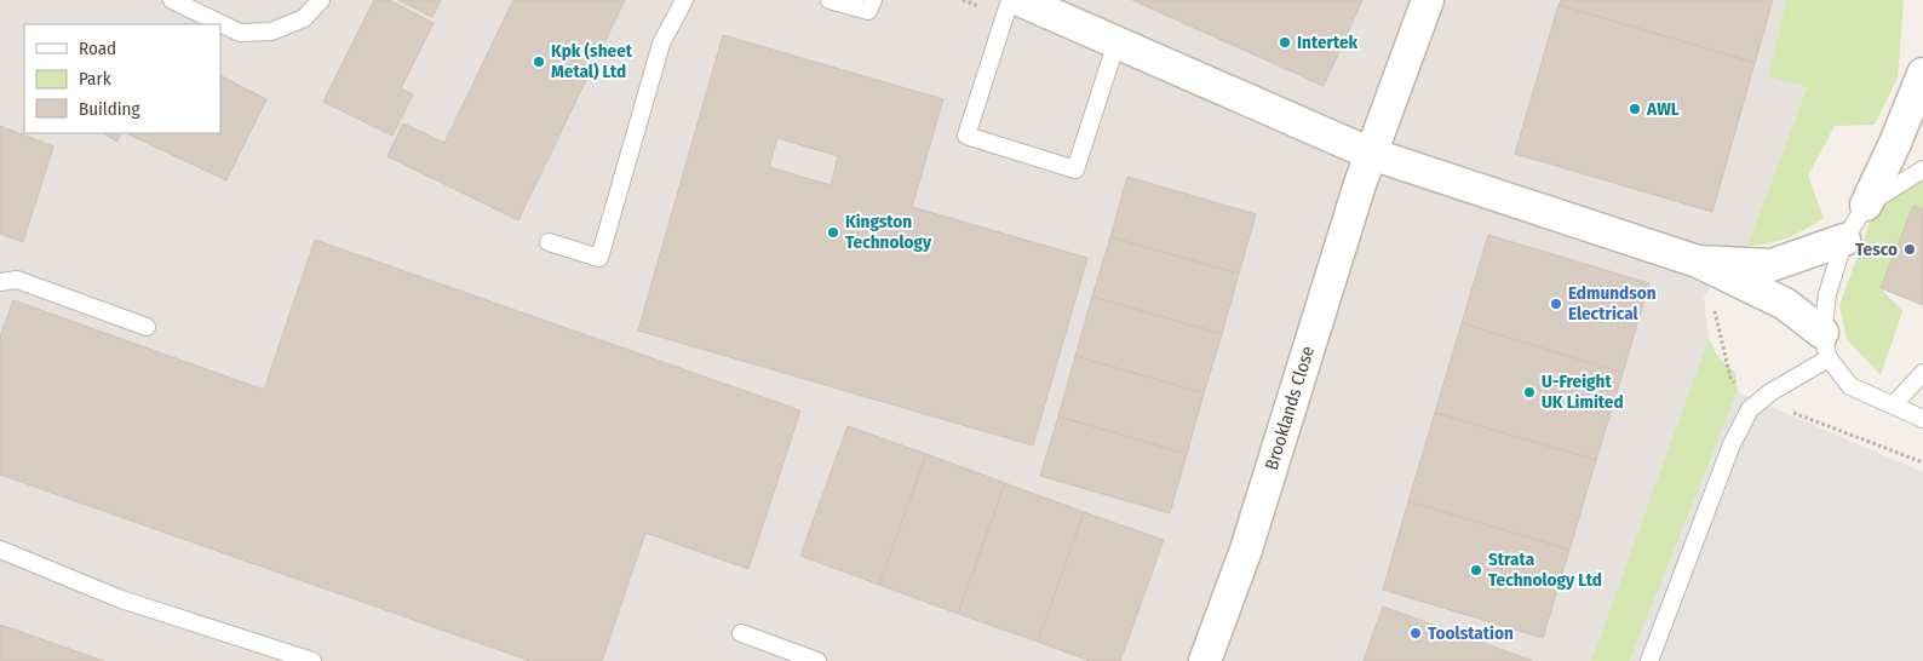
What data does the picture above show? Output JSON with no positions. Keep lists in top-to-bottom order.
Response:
{
  "streets": {
    "street": ["Brooklands Close"]
  },
  "places": [
    "Intertek",
    "Kpk (sheet Metal) Ltd",
    "AWL",
    "Kingston Technology",
    "Tesco",
    "Edmundson Electrical",
    "U-Freight UK Limited",
    "Strata Technology Ltd",
    "Toolstation"
  ],
  "legend": ["Road", "Park", "Building"]
}
